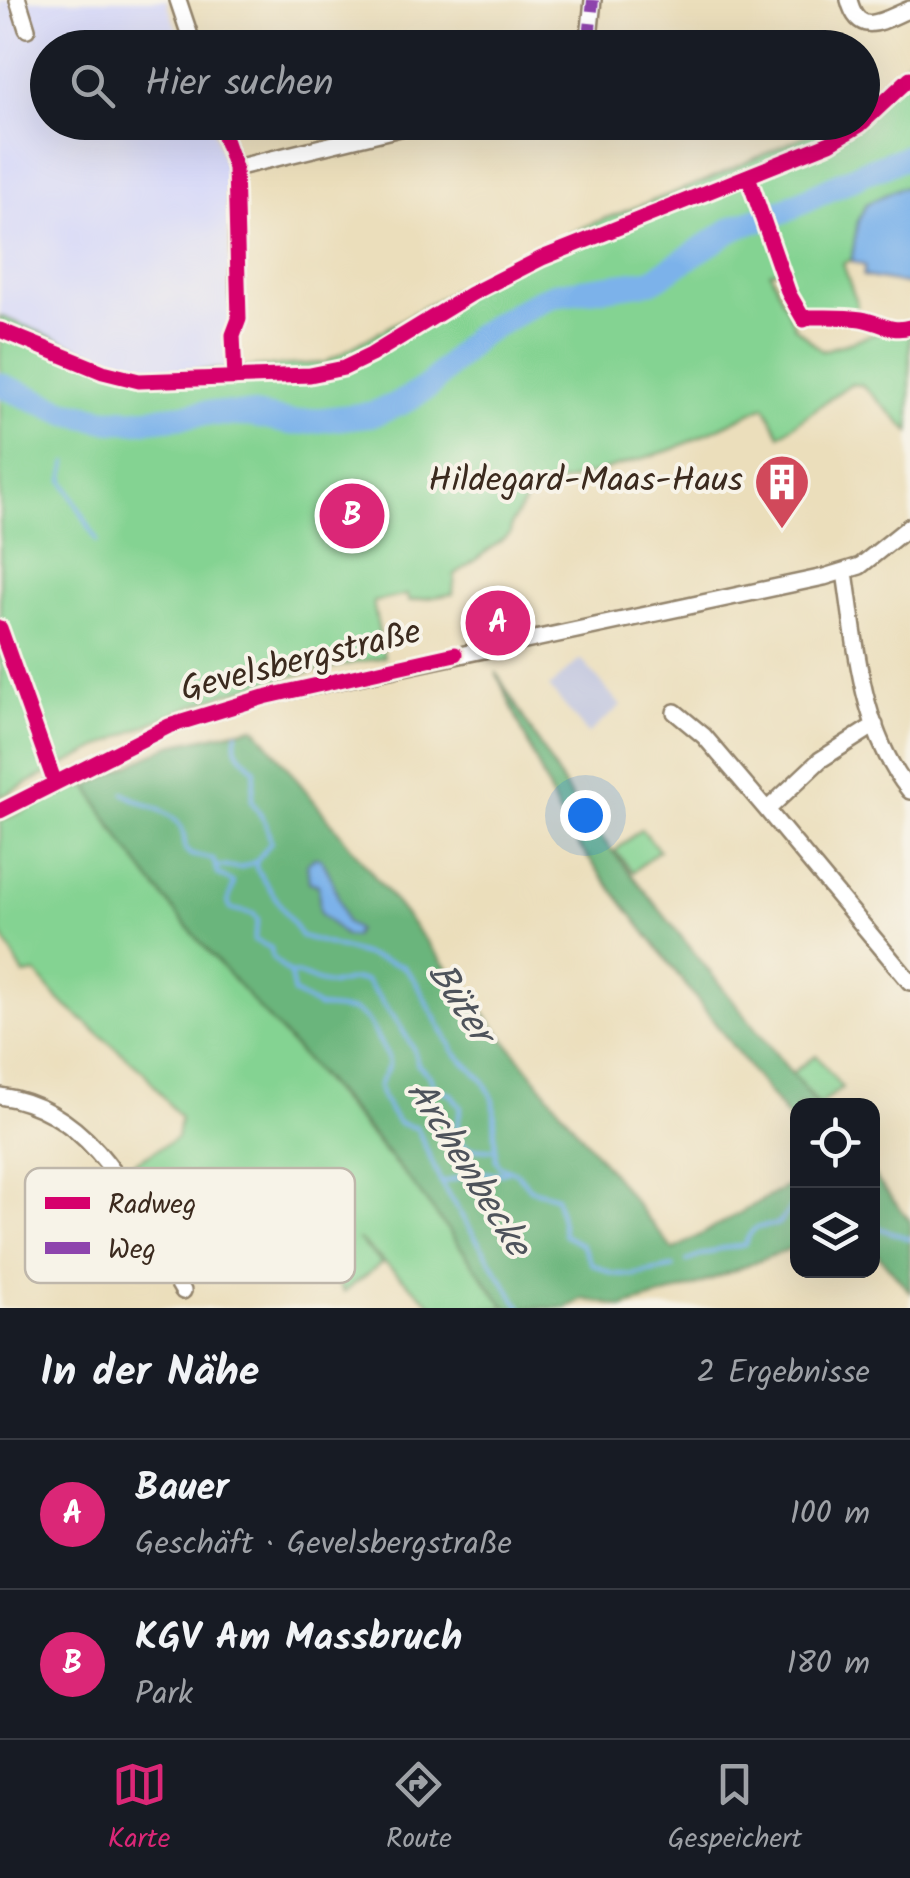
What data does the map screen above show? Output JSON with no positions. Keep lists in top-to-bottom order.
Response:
{
  "streets": {
    "street": ["Gevelsbergstraße"]
  },
  "water": ["Büter", "Archenbecke"],
  "places": {
    "building": ["Hildegard-Maas-Haus"]
  },
  "legend": ["Radweg", "Weg"],
  "page": {
    "search": "Hier suchen",
    "pins": ["B", "A"],
    "heading": ["In der Nähe", "2 Ergebnisse"],
    "list": [
      {
        "mark": "A",
        "name": "Bauer",
        "note": "Geschäft · Gevelsbergstraße",
        "value": "100 m"
      },
      {
        "mark": "B",
        "name": "KGV Am Massbruch",
        "note": "Park",
        "value": "180 m"
      }
    ],
    "nav": ["Karte", "Route", "Gespeichert"]
  }
}
